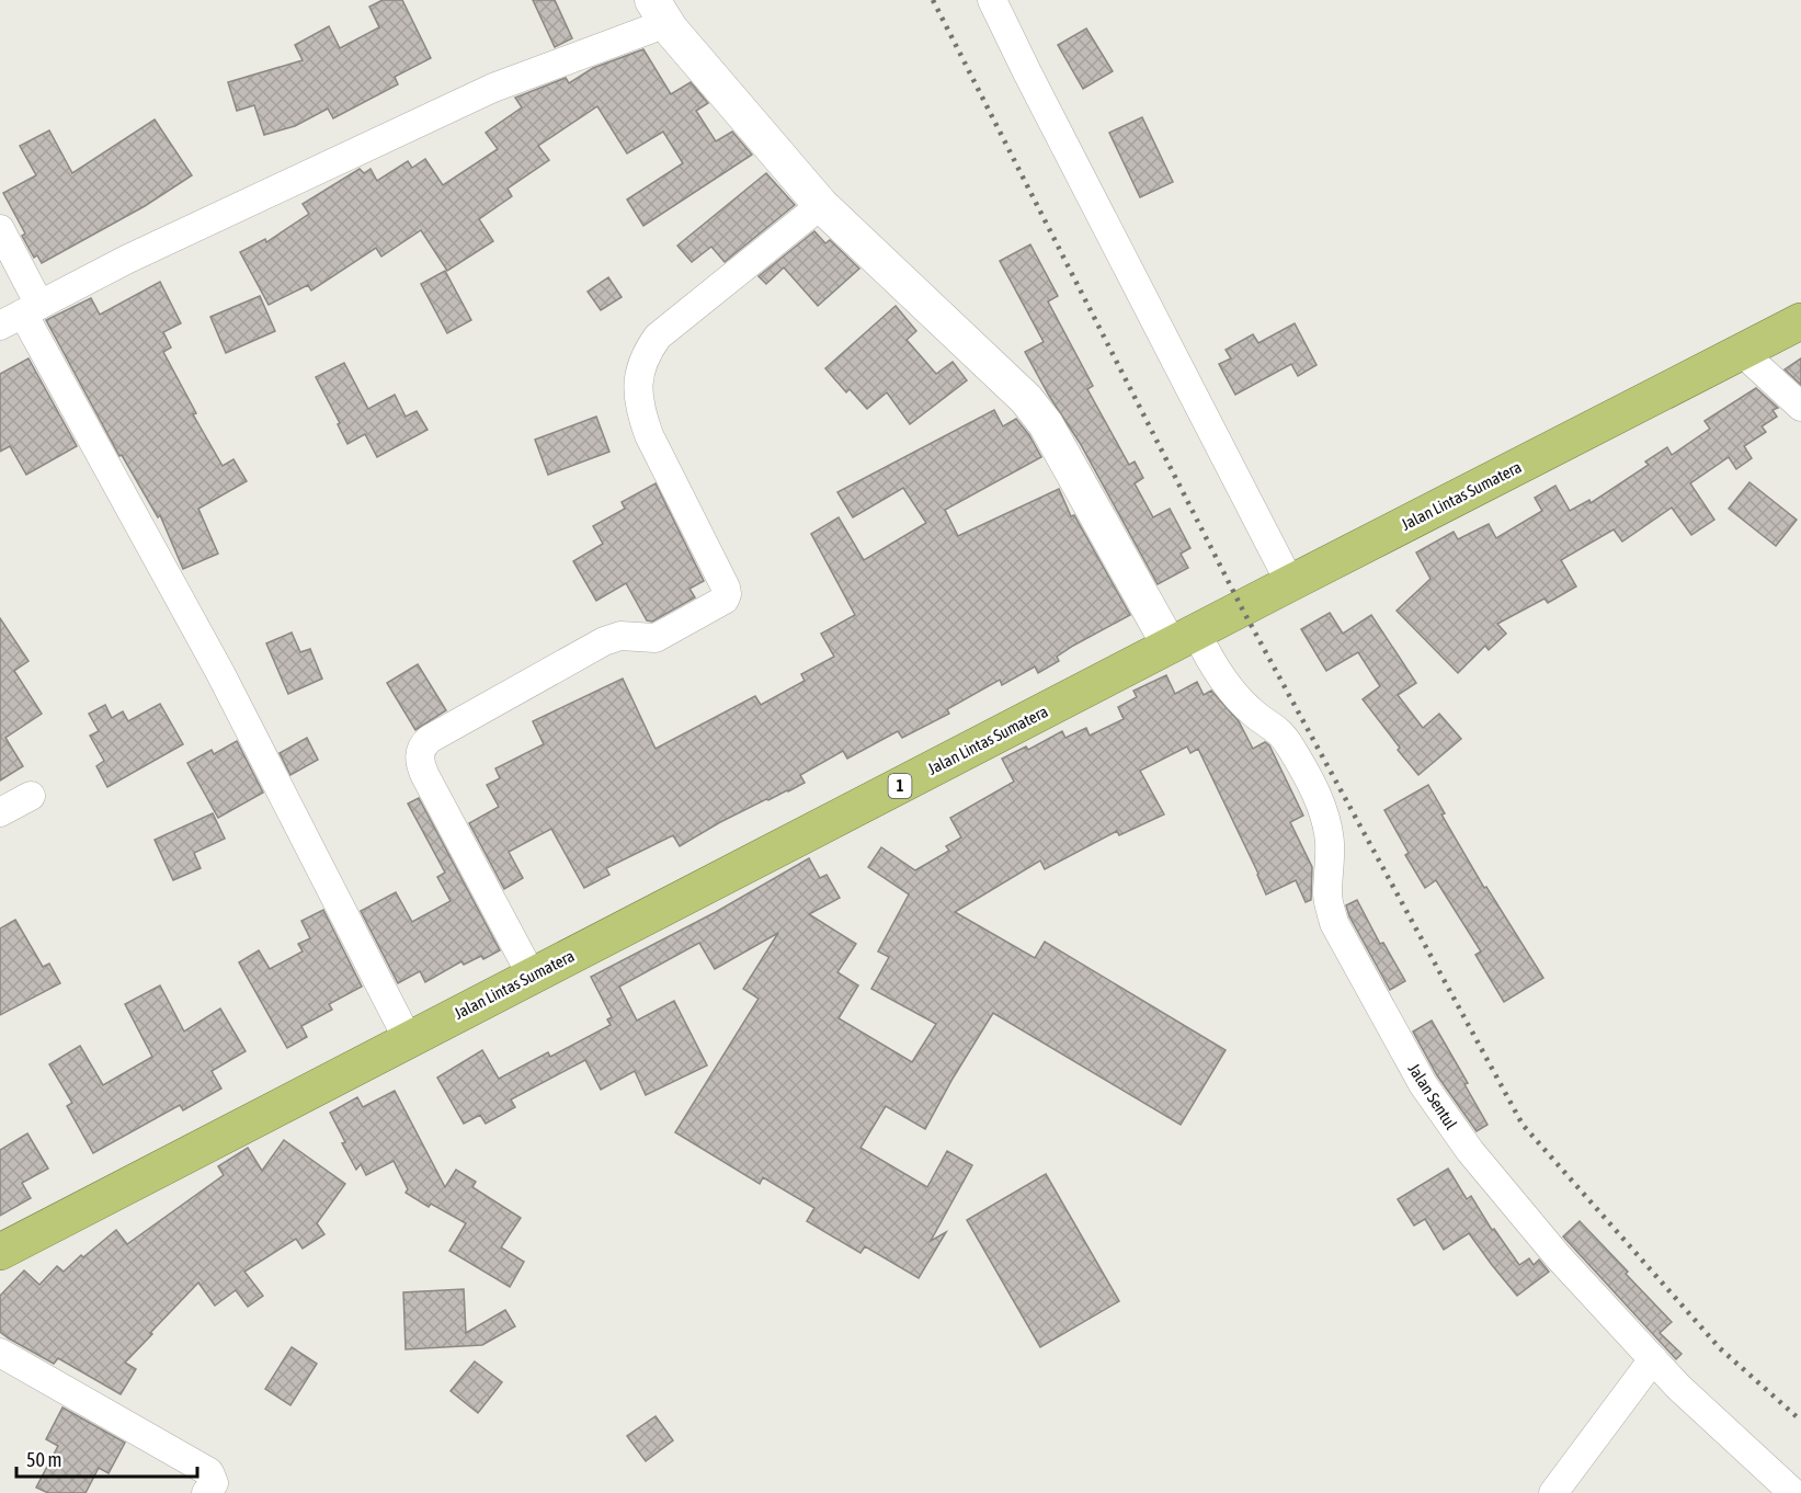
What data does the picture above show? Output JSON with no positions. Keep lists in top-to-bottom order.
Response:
{
  "streets": {
    "highway": ["Jalan Lintas Sumatera", "1"],
    "street": ["Jalan Sentul"]
  },
  "crossings": [
    ["Jalan Lintas Sumatera", "Jalan Sentul"]
  ],
  "scale_bar": "50 m"
}
